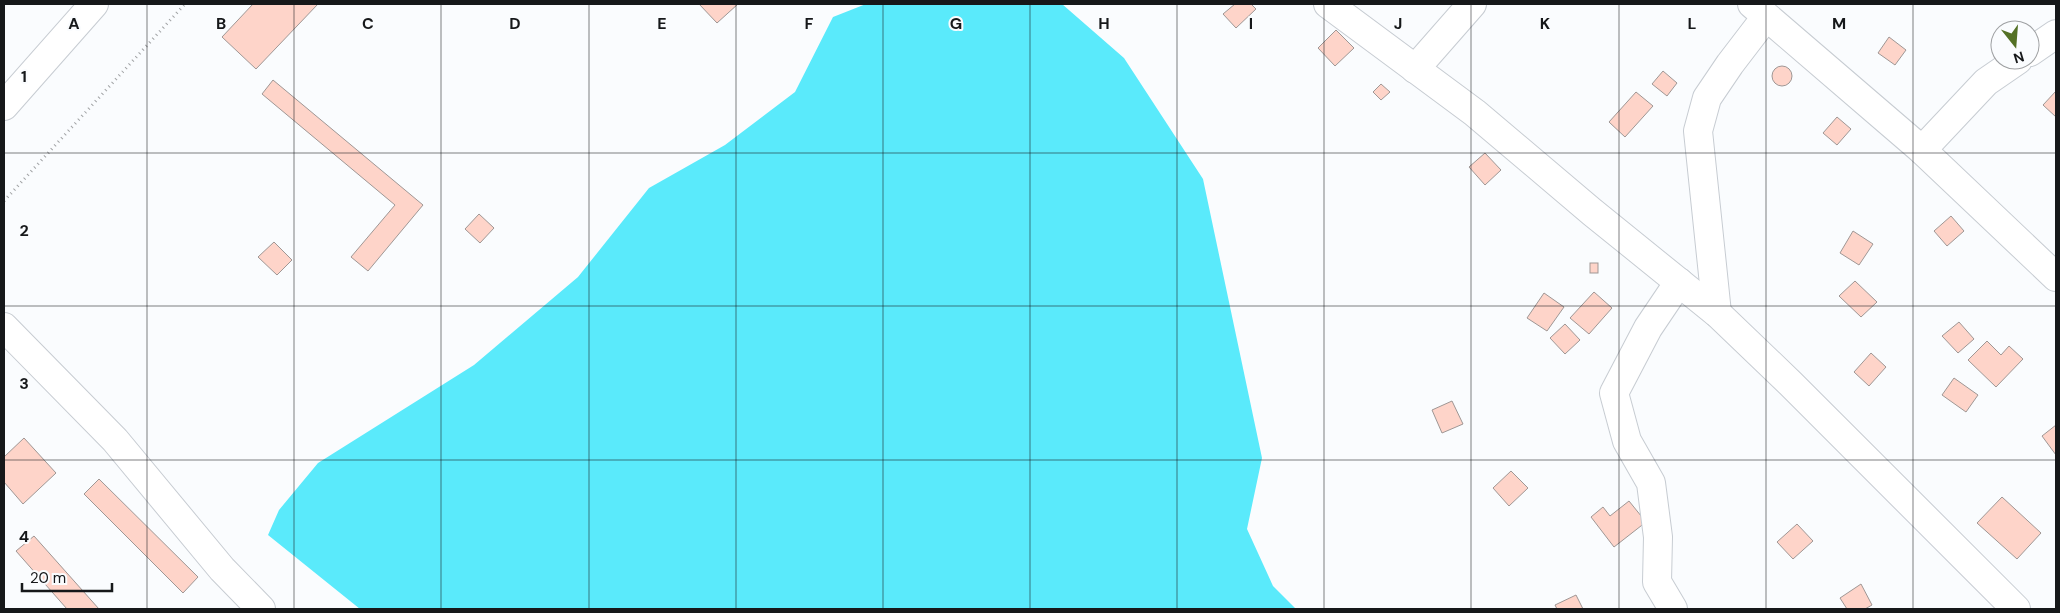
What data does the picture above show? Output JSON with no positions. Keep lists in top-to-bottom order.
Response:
{
  "scale_bar": "20 m",
  "north": "bottom",
  "grid": {
    "columns": [
      "A",
      "B",
      "C",
      "D",
      "E",
      "F",
      "G",
      "H",
      "I",
      "J",
      "K",
      "L",
      "M"
    ],
    "rows": [
      "1",
      "2",
      "3",
      "4"
    ]
  }
}
